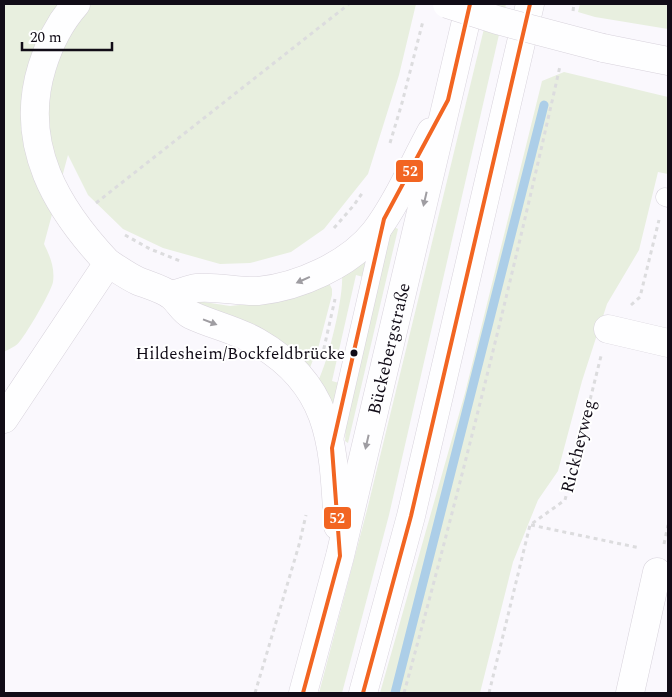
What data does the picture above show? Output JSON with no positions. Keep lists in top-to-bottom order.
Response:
{
  "streets": {
    "main road": ["Bückebergstraße"],
    "path": ["Rickheyweg"]
  },
  "places": ["Hildesheim/Bockfeldbrücke"],
  "lines": ["transit line 52"],
  "scale_bar": "20 m"
}
